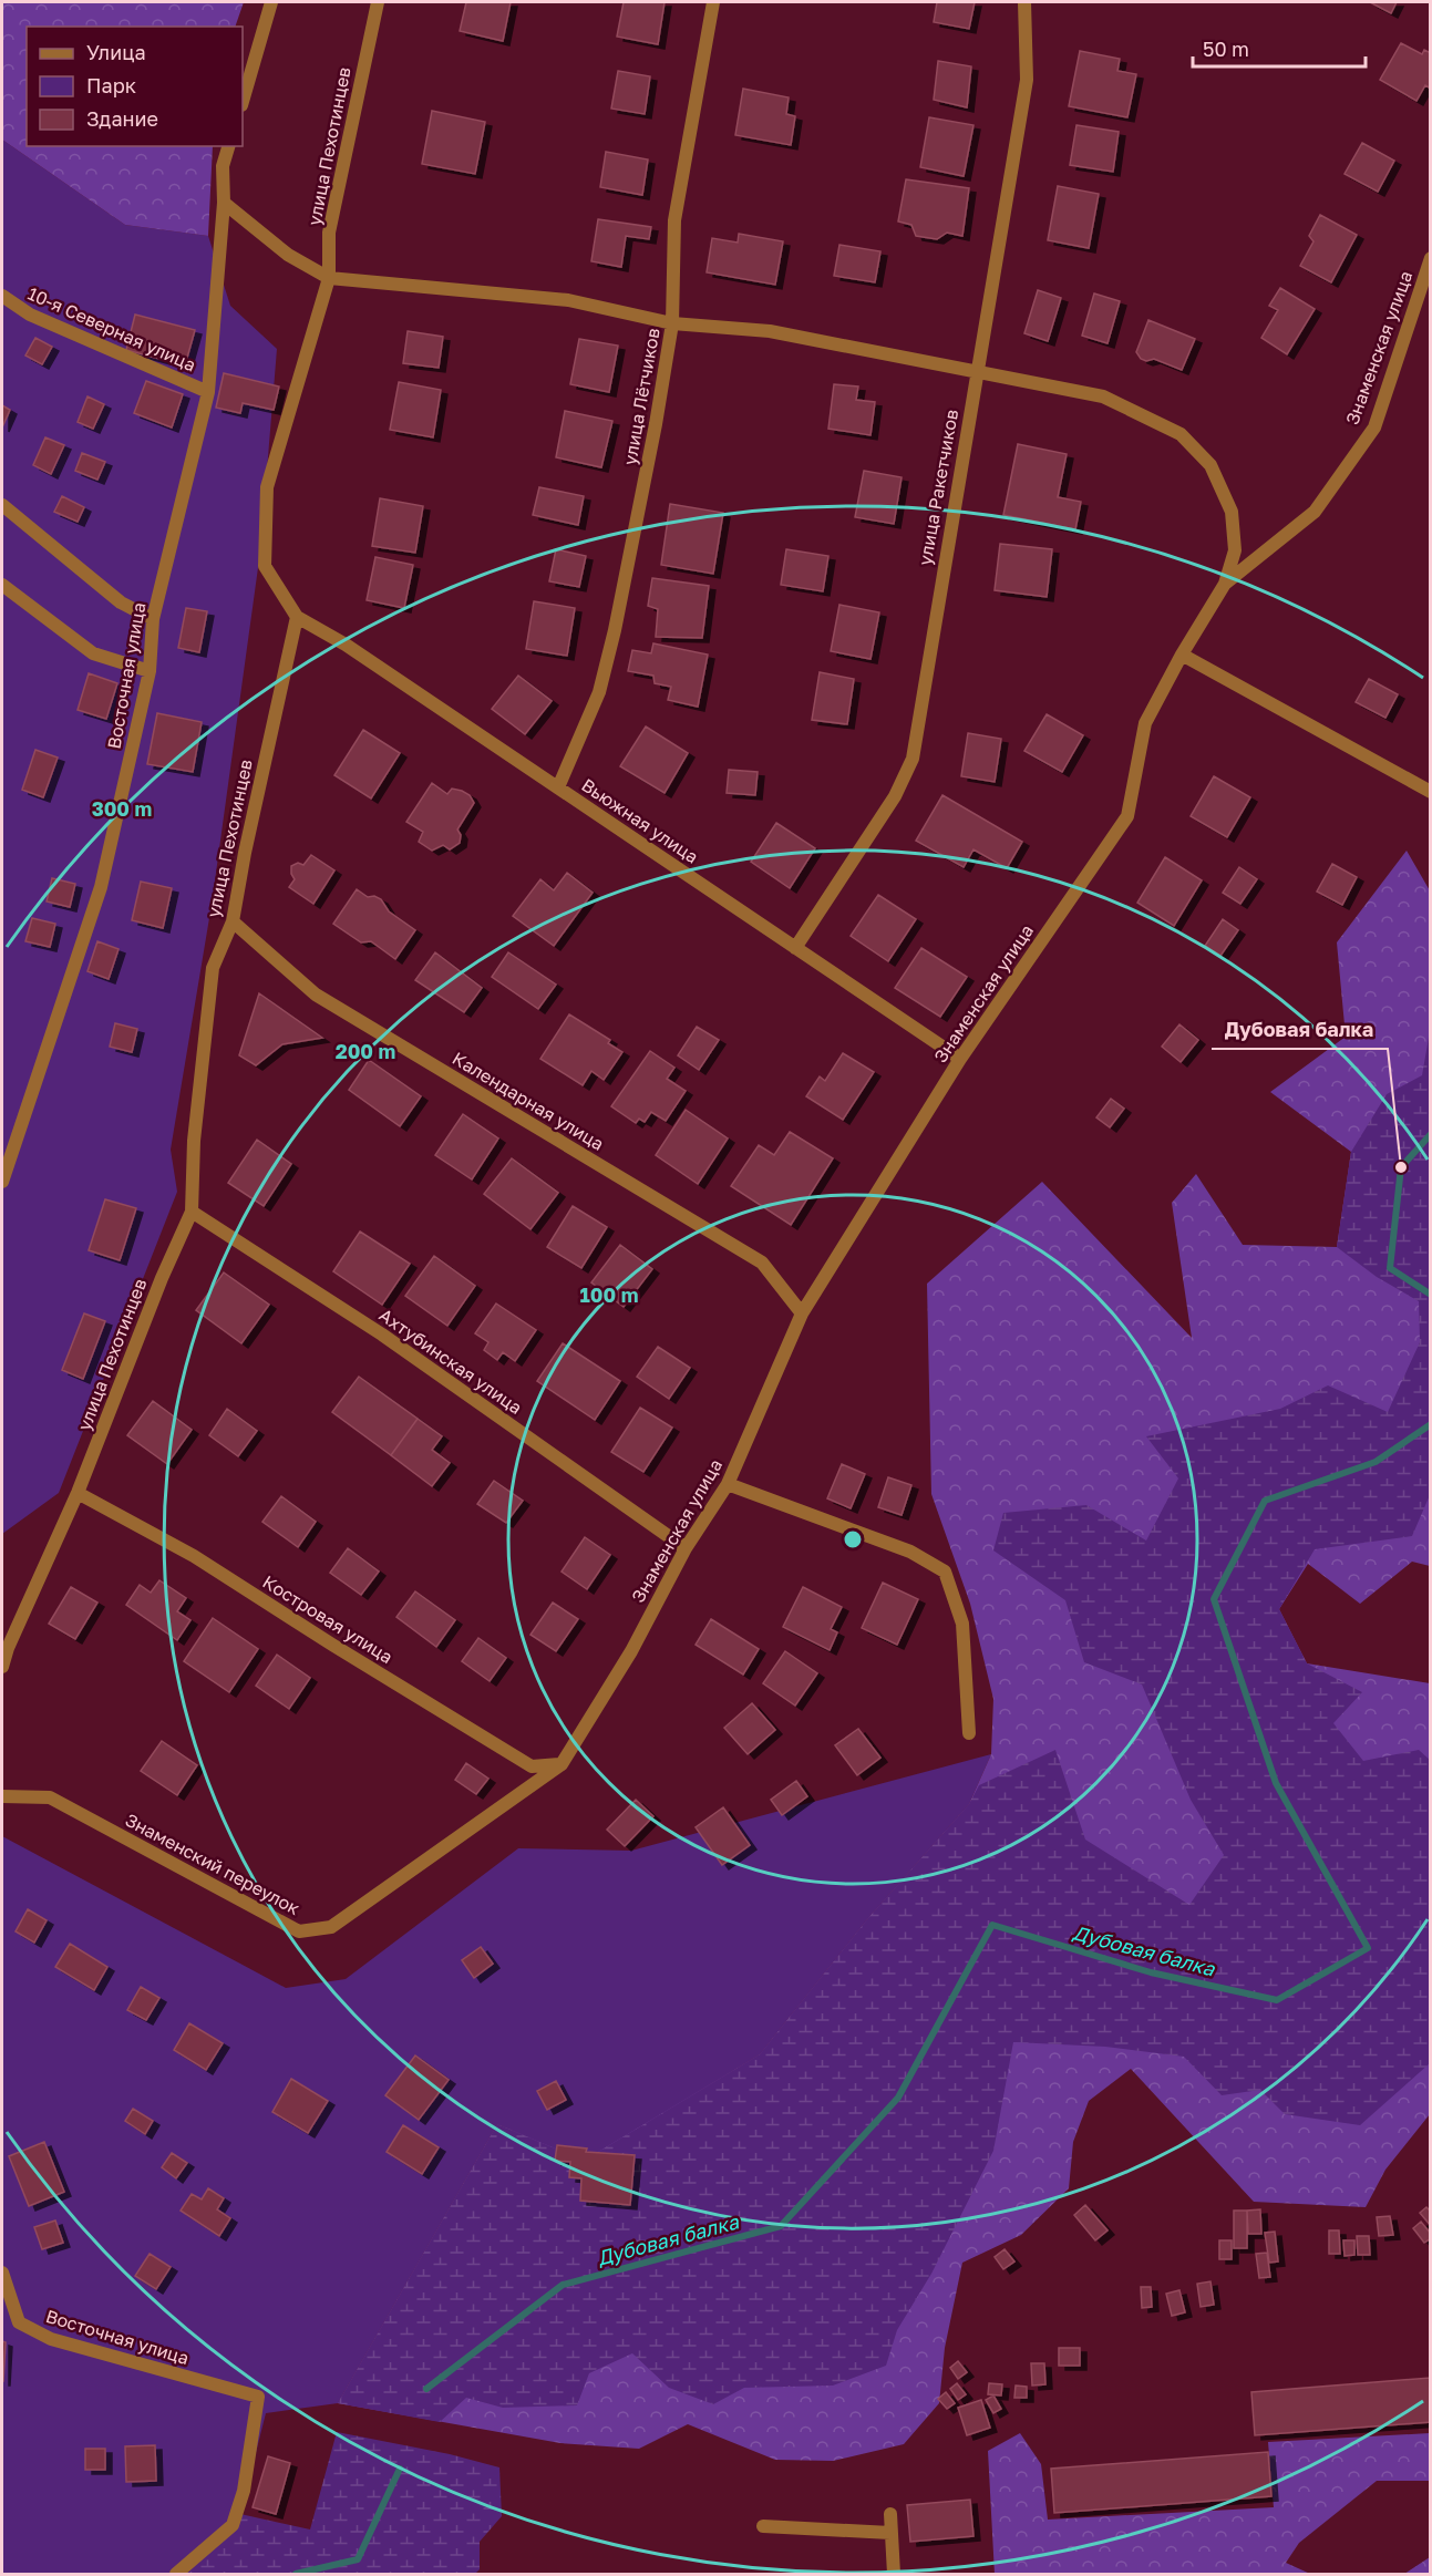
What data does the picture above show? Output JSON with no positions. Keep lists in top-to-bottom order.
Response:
{
  "streets": {
    "street": [
      "улица Пехотинцев",
      "10-я Северная улица",
      "Знаменская улица",
      "улица Лётчиков",
      "улица Ракетчиков",
      "Восточная улица",
      "Вьюжная улица",
      "Календарная улица",
      "Ахтубинская улица",
      "Костровая улица",
      "Знаменский переулок"
    ]
  },
  "crossings": [
    ["улица Пехотинцев", "Вьюжная улица"],
    ["улица Пехотинцев", "Календарная улица"],
    ["улица Пехотинцев", "Ахтубинская улица"],
    ["улица Пехотинцев", "Костровая улица"],
    ["10-я Северная улица", "Восточная улица"],
    ["Знаменская улица", "Вьюжная улица"],
    ["Знаменская улица", "Календарная улица"],
    ["Знаменская улица", "Ахтубинская улица"],
    ["Знаменская улица", "Костровая улица"],
    ["Знаменская улица", "Знаменский переулок"],
    ["улица Лётчиков", "Вьюжная улица"],
    ["улица Ракетчиков", "Вьюжная улица"],
    ["Костровая улица", "Знаменский переулок"]
  ],
  "water": ["Дубовая балка"],
  "places": ["Дубовая балка"],
  "legend": ["Улица", "Парк", "Здание"],
  "scale_bar": "50 m",
  "rings": ["300 m", "200 m", "100 m"]
}
